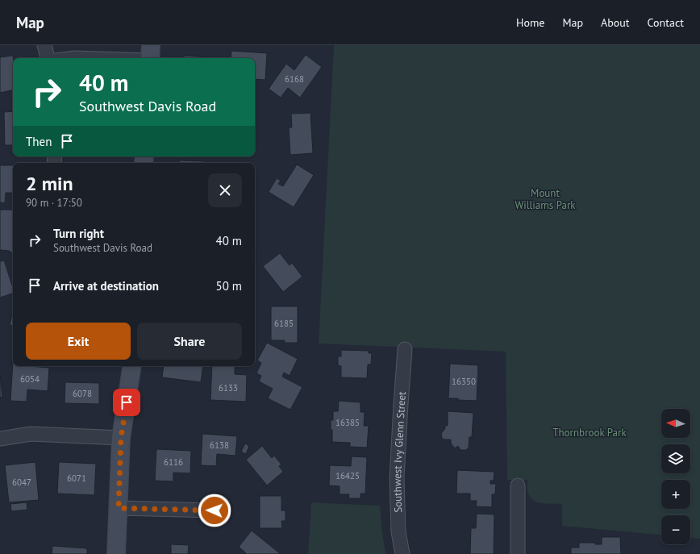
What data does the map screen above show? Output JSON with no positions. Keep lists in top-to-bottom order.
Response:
{
  "streets": {
    "street": ["Southwest Ivy Glenn Street"]
  },
  "parks": ["Mount Williams Park", "Thornbrook Park"],
  "house_numbers": [
    "6168",
    "6185",
    "6054",
    "16350",
    "6133",
    "6078",
    "16385",
    "6138",
    "6116",
    "16425",
    "6071",
    "6047"
  ],
  "north": "left",
  "page": {
    "header": "Map",
    "nav": [
      "Home",
      "Map",
      "About",
      "Contact"
    ],
    "turn": ["40 m", "Southwest Davis Road"],
    "then": "Then",
    "heading": ["2 min", "90 m · 17:50"],
    "list": [
      {
        "name": "Turn right",
        "note": "Southwest Davis Road",
        "value": "40 m"
      },
      {
        "name": "Arrive at destination",
        "value": "50 m"
      }
    ],
    "buttons": ["Exit", "Share"],
    "map_buttons": ["+", "−"]
  }
}
